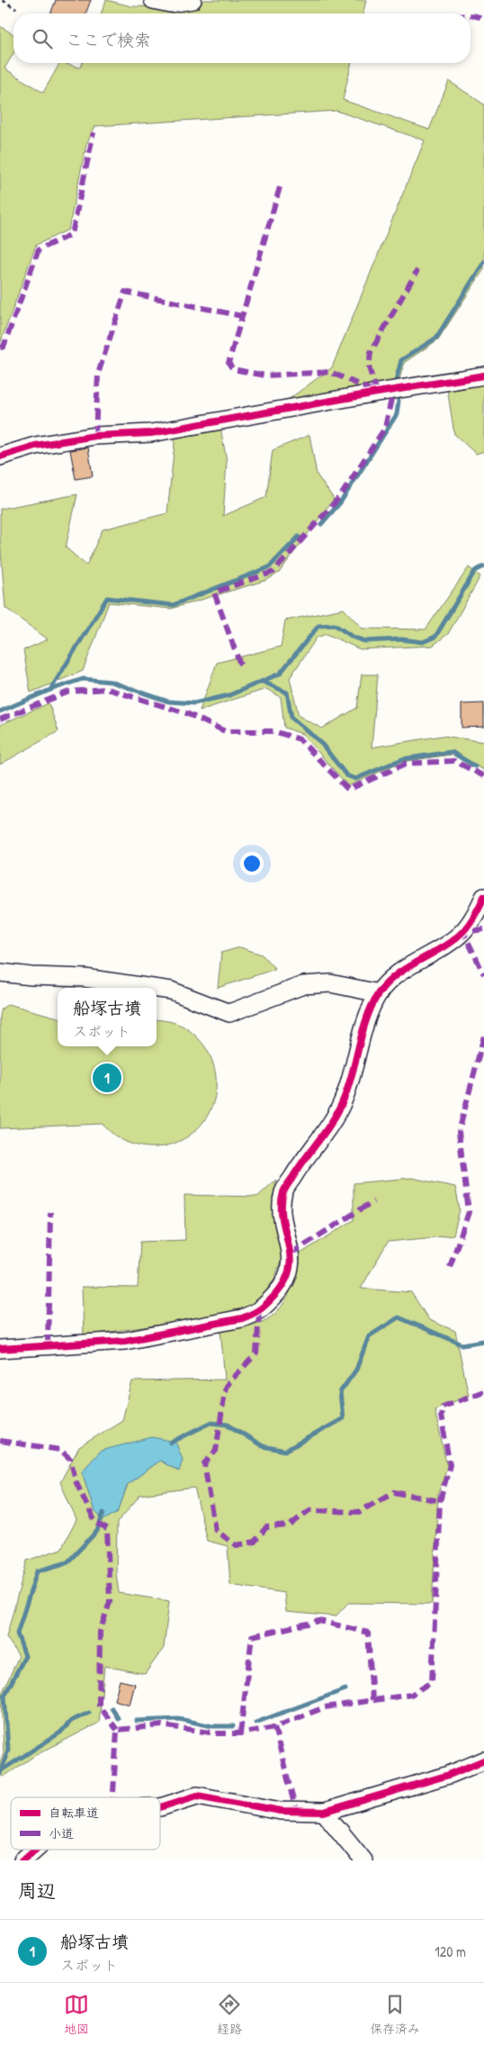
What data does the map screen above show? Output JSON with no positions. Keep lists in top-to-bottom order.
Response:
{
  "legend": ["自転車道", "小道"],
  "page": {
    "search": "ここで検索",
    "popup": ["船塚古墳", "スポット"],
    "pins": "1",
    "heading": "周辺",
    "list": [
      {
        "mark": "1",
        "name": "船塚古墳",
        "note": "スポット",
        "value": "120 m"
      }
    ],
    "nav": ["地図", "経路", "保存済み"]
  }
}
